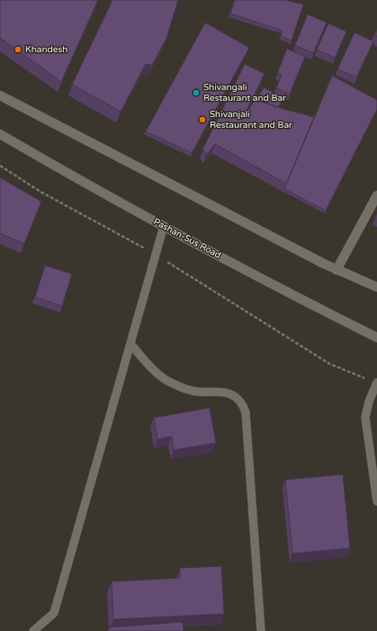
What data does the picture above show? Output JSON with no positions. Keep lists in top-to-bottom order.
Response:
{
  "streets": {
    "main road": ["Pashan-Sus Road"]
  },
  "places": ["Khandesh", "Shivangali Restaurant and Bar", "Shivanjali Restaurant and Bar"]
}
